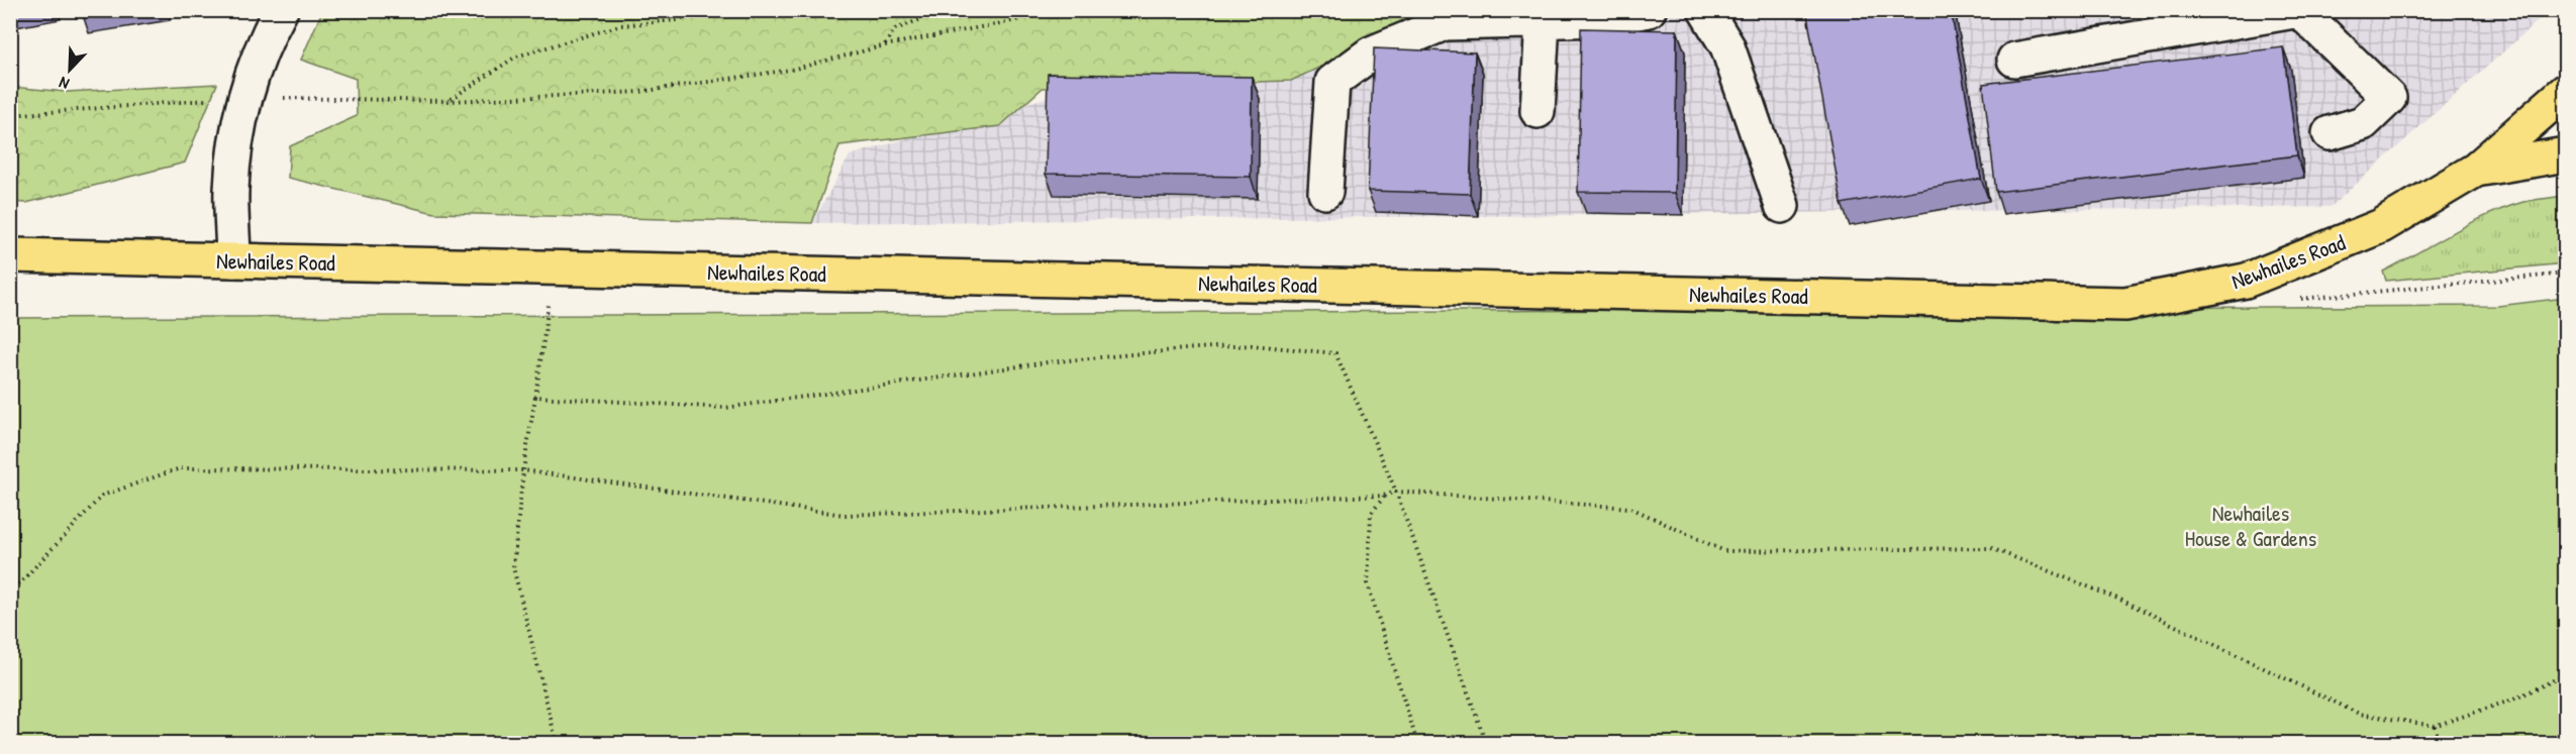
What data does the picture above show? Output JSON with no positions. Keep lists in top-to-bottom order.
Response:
{
  "streets": {
    "main road": ["Newhailes Road"]
  },
  "parks": ["Newhailes House & Gardens"],
  "north": "bottom left"
}
